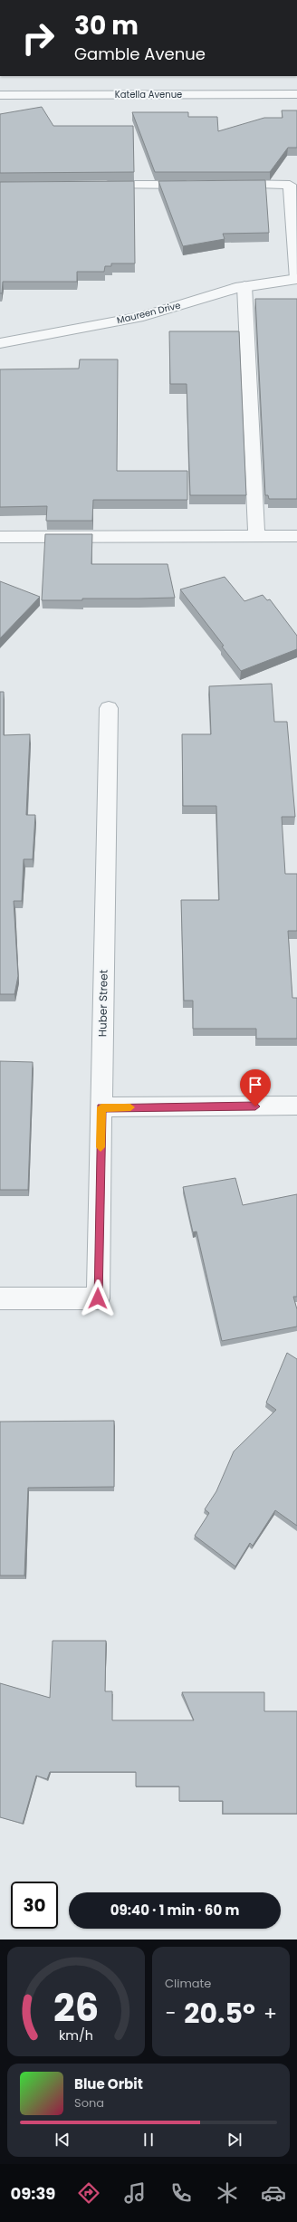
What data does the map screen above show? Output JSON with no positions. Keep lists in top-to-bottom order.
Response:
{
  "streets": {
    "street": ["Katella Avenue", "Maureen Drive", "Huber Street"]
  },
  "page": {
    "turn": ["30 m", "Gamble Avenue"],
    "limit": "30",
    "trip": "09:40 · 1 min · 60 m",
    "tile": "Climate",
    "heat": ["−", "20.5°", "+"],
    "song": ["Blue Orbit", "Sona"],
    "tabs": "09:39",
    "gauge": ["26", "km/h"]
  }
}
